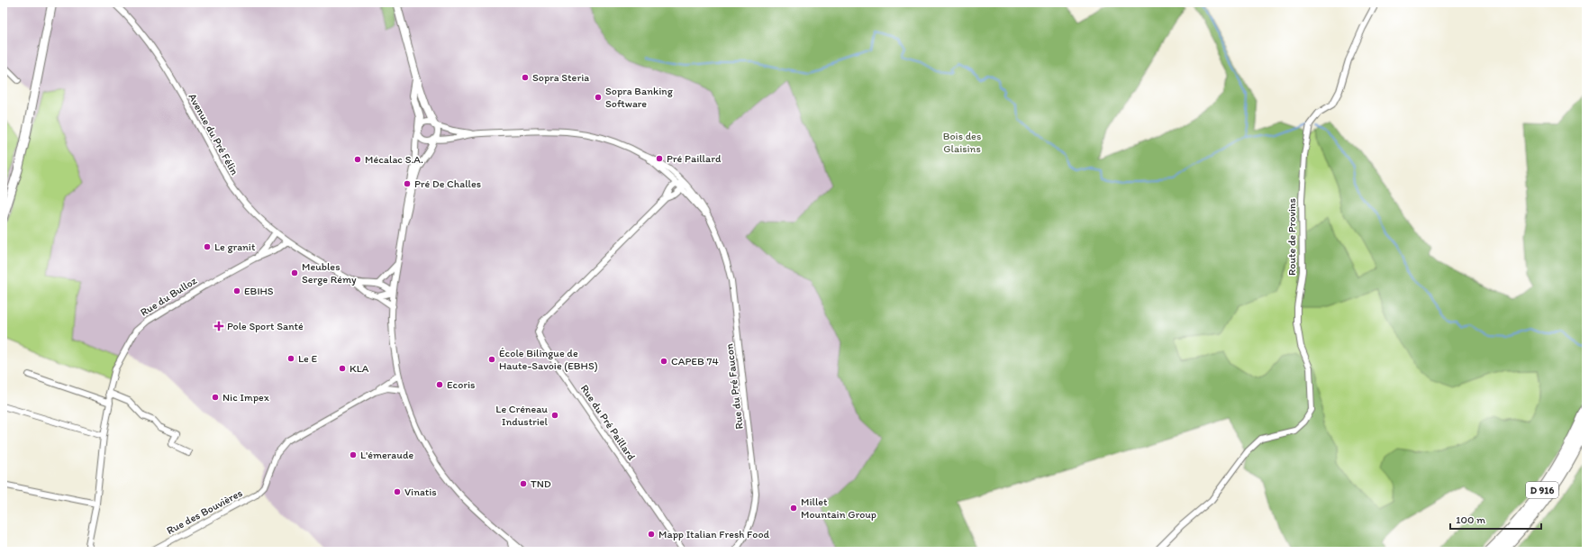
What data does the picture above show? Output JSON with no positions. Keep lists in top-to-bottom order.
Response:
{
  "streets": {
    "highway": ["D 916"],
    "street": [
      "Avenue du Pré Félin",
      "Route de Provins",
      "Rue du Bulloz",
      "Rue du Pré Faucon",
      "Rue du Pré Paillard",
      "Rue des Bouvières"
    ]
  },
  "crossings": [
    ["Avenue du Pré Félin", "Rue du Bulloz"],
    ["Rue du Pré Faucon", "Rue du Pré Paillard"]
  ],
  "parks": ["Bois des Glaisins"],
  "places": {
    "other": [
      "Sopra Steria",
      "Sopra Banking Software",
      "Pré Paillard",
      "Mécalac S.A.",
      "Pré De Challes",
      "Le granit",
      "Meubles Serge Rémy",
      "EBIHS",
      "Le E",
      "École Bilingue de Haute-Savoie (EBHS)",
      "CAPEB 74",
      "KLA",
      "Ecoris",
      "Nic Impex",
      "Le Créneau Industriel",
      "L'émeraude",
      "TND",
      "Vinatis",
      "Millet Mountain Group",
      "Mapp Italian Fresh Food"
    ],
    "health": ["Pole Sport Santé"]
  },
  "scale_bar": "100 m"
}
